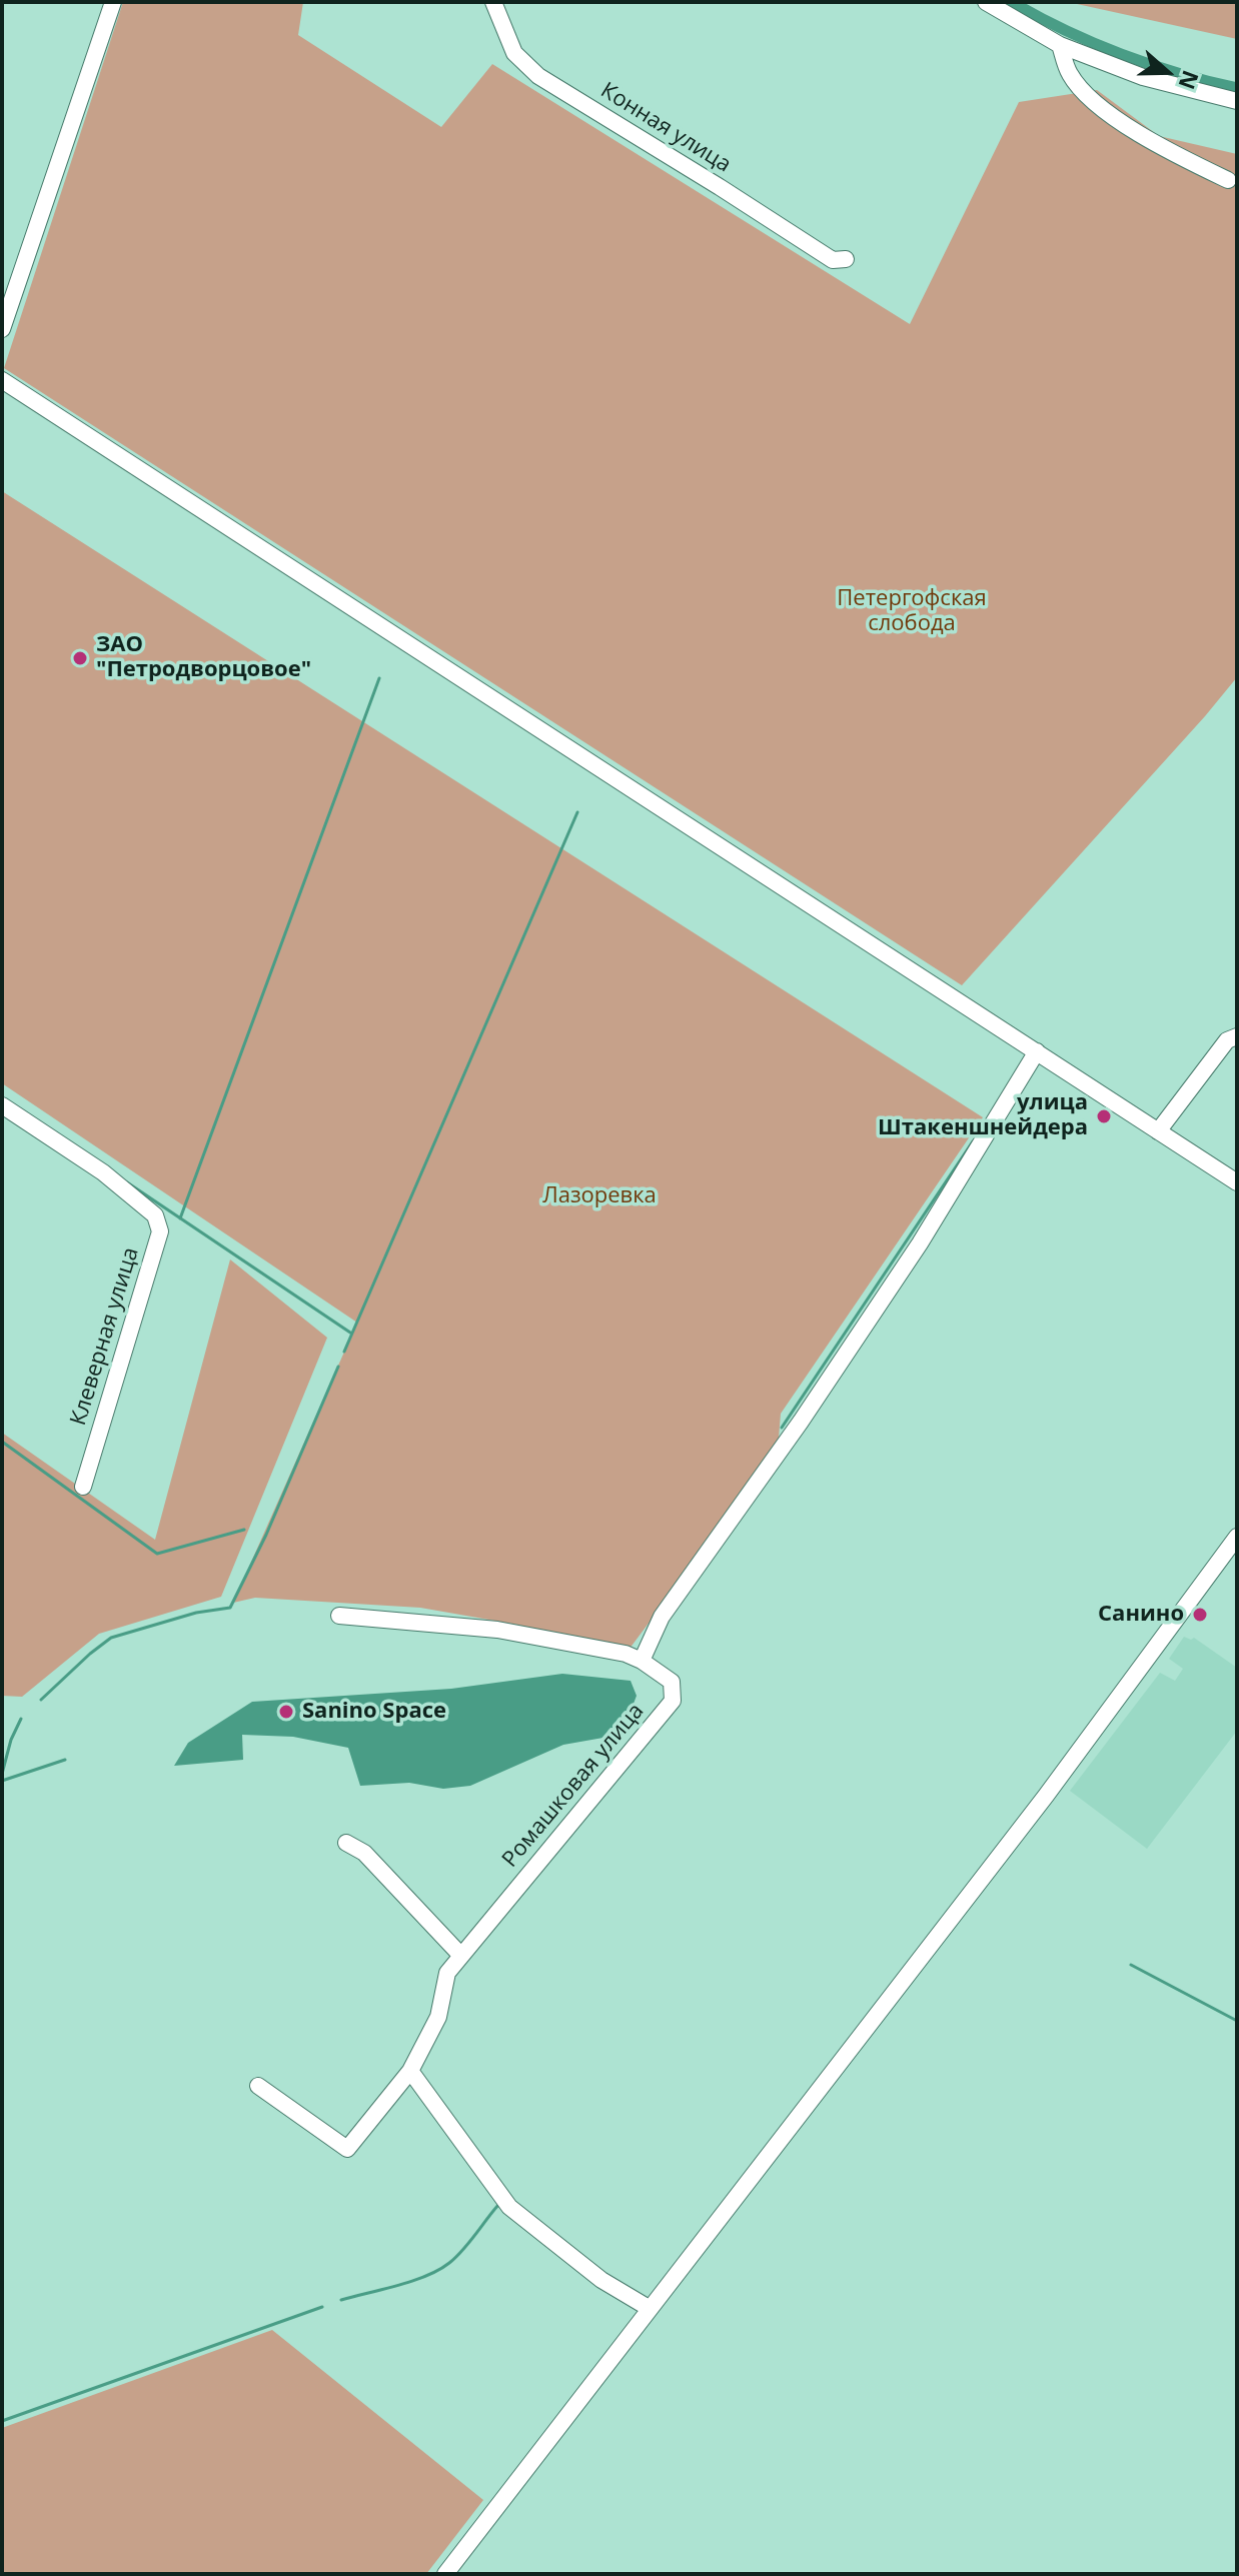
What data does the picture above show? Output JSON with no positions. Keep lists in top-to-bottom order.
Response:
{
  "streets": {
    "street": ["Конная улица", "Клеверная улица", "Ромашковая улица"]
  },
  "parks": ["Петергофская слобода", "Лазоревка"],
  "places": [
    "ЗАО \"Петродворцовое\"",
    "улица Штакеншнейдера",
    "Санино",
    "Sanino Space"
  ],
  "north": "right"
}
